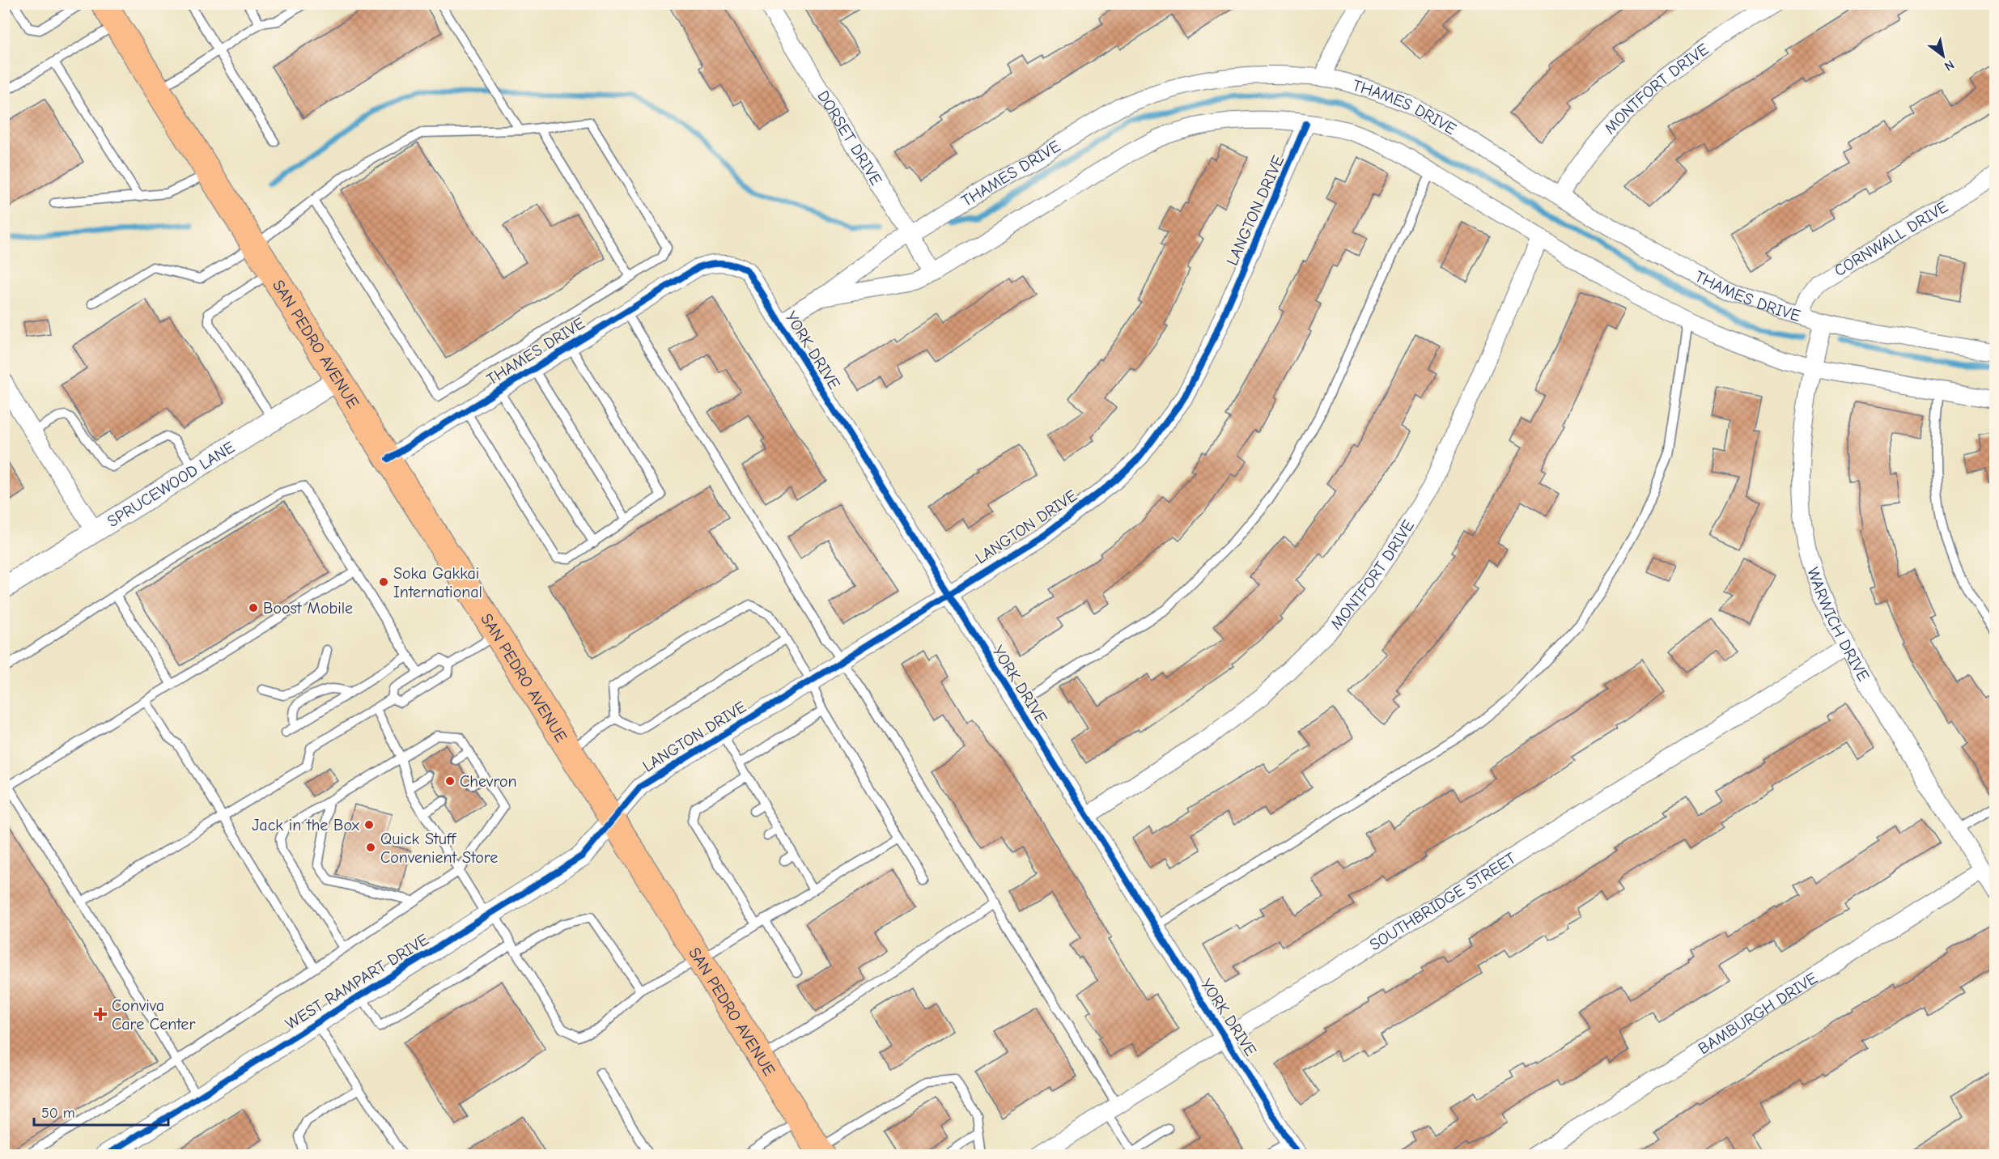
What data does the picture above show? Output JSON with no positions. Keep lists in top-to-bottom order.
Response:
{
  "streets": {
    "main road": ["SAN PEDRO AVENUE"],
    "street": [
      "MONTFORT DRIVE",
      "THAMES DRIVE",
      "DORSET DRIVE",
      "LANGTON DRIVE",
      "CORNWALL DRIVE",
      "YORK DRIVE",
      "SPRUCEWOOD LANE",
      "WARWICH DRIVE",
      "SOUTHBRIDGE STREET",
      "WEST RAMPART DRIVE",
      "BAMBURGH DRIVE"
    ]
  },
  "crossings": [
    ["MONTFORT DRIVE", "THAMES DRIVE"],
    ["MONTFORT DRIVE", "YORK DRIVE"],
    ["THAMES DRIVE", "DORSET DRIVE"],
    ["THAMES DRIVE", "LANGTON DRIVE"],
    ["THAMES DRIVE", "CORNWALL DRIVE"],
    ["THAMES DRIVE", "SAN PEDRO AVENUE"],
    ["THAMES DRIVE", "YORK DRIVE"],
    ["THAMES DRIVE", "WARWICH DRIVE"],
    ["LANGTON DRIVE", "SAN PEDRO AVENUE"],
    ["LANGTON DRIVE", "YORK DRIVE"],
    ["LANGTON DRIVE", "WEST RAMPART DRIVE"],
    ["SAN PEDRO AVENUE", "SPRUCEWOOD LANE"],
    ["SAN PEDRO AVENUE", "WEST RAMPART DRIVE"],
    ["YORK DRIVE", "SOUTHBRIDGE STREET"],
    ["WARWICH DRIVE", "SOUTHBRIDGE STREET"],
    ["WARWICH DRIVE", "BAMBURGH DRIVE"]
  ],
  "places": {
    "other": [
      "Soka Gakkai International",
      "Boost Mobile",
      "Chevron",
      "Jack in the Box",
      "Quick Stuff Convenient Store"
    ],
    "health": ["Conviva Care Center"]
  },
  "scale_bar": "50 m",
  "north": "bottom right"
}
